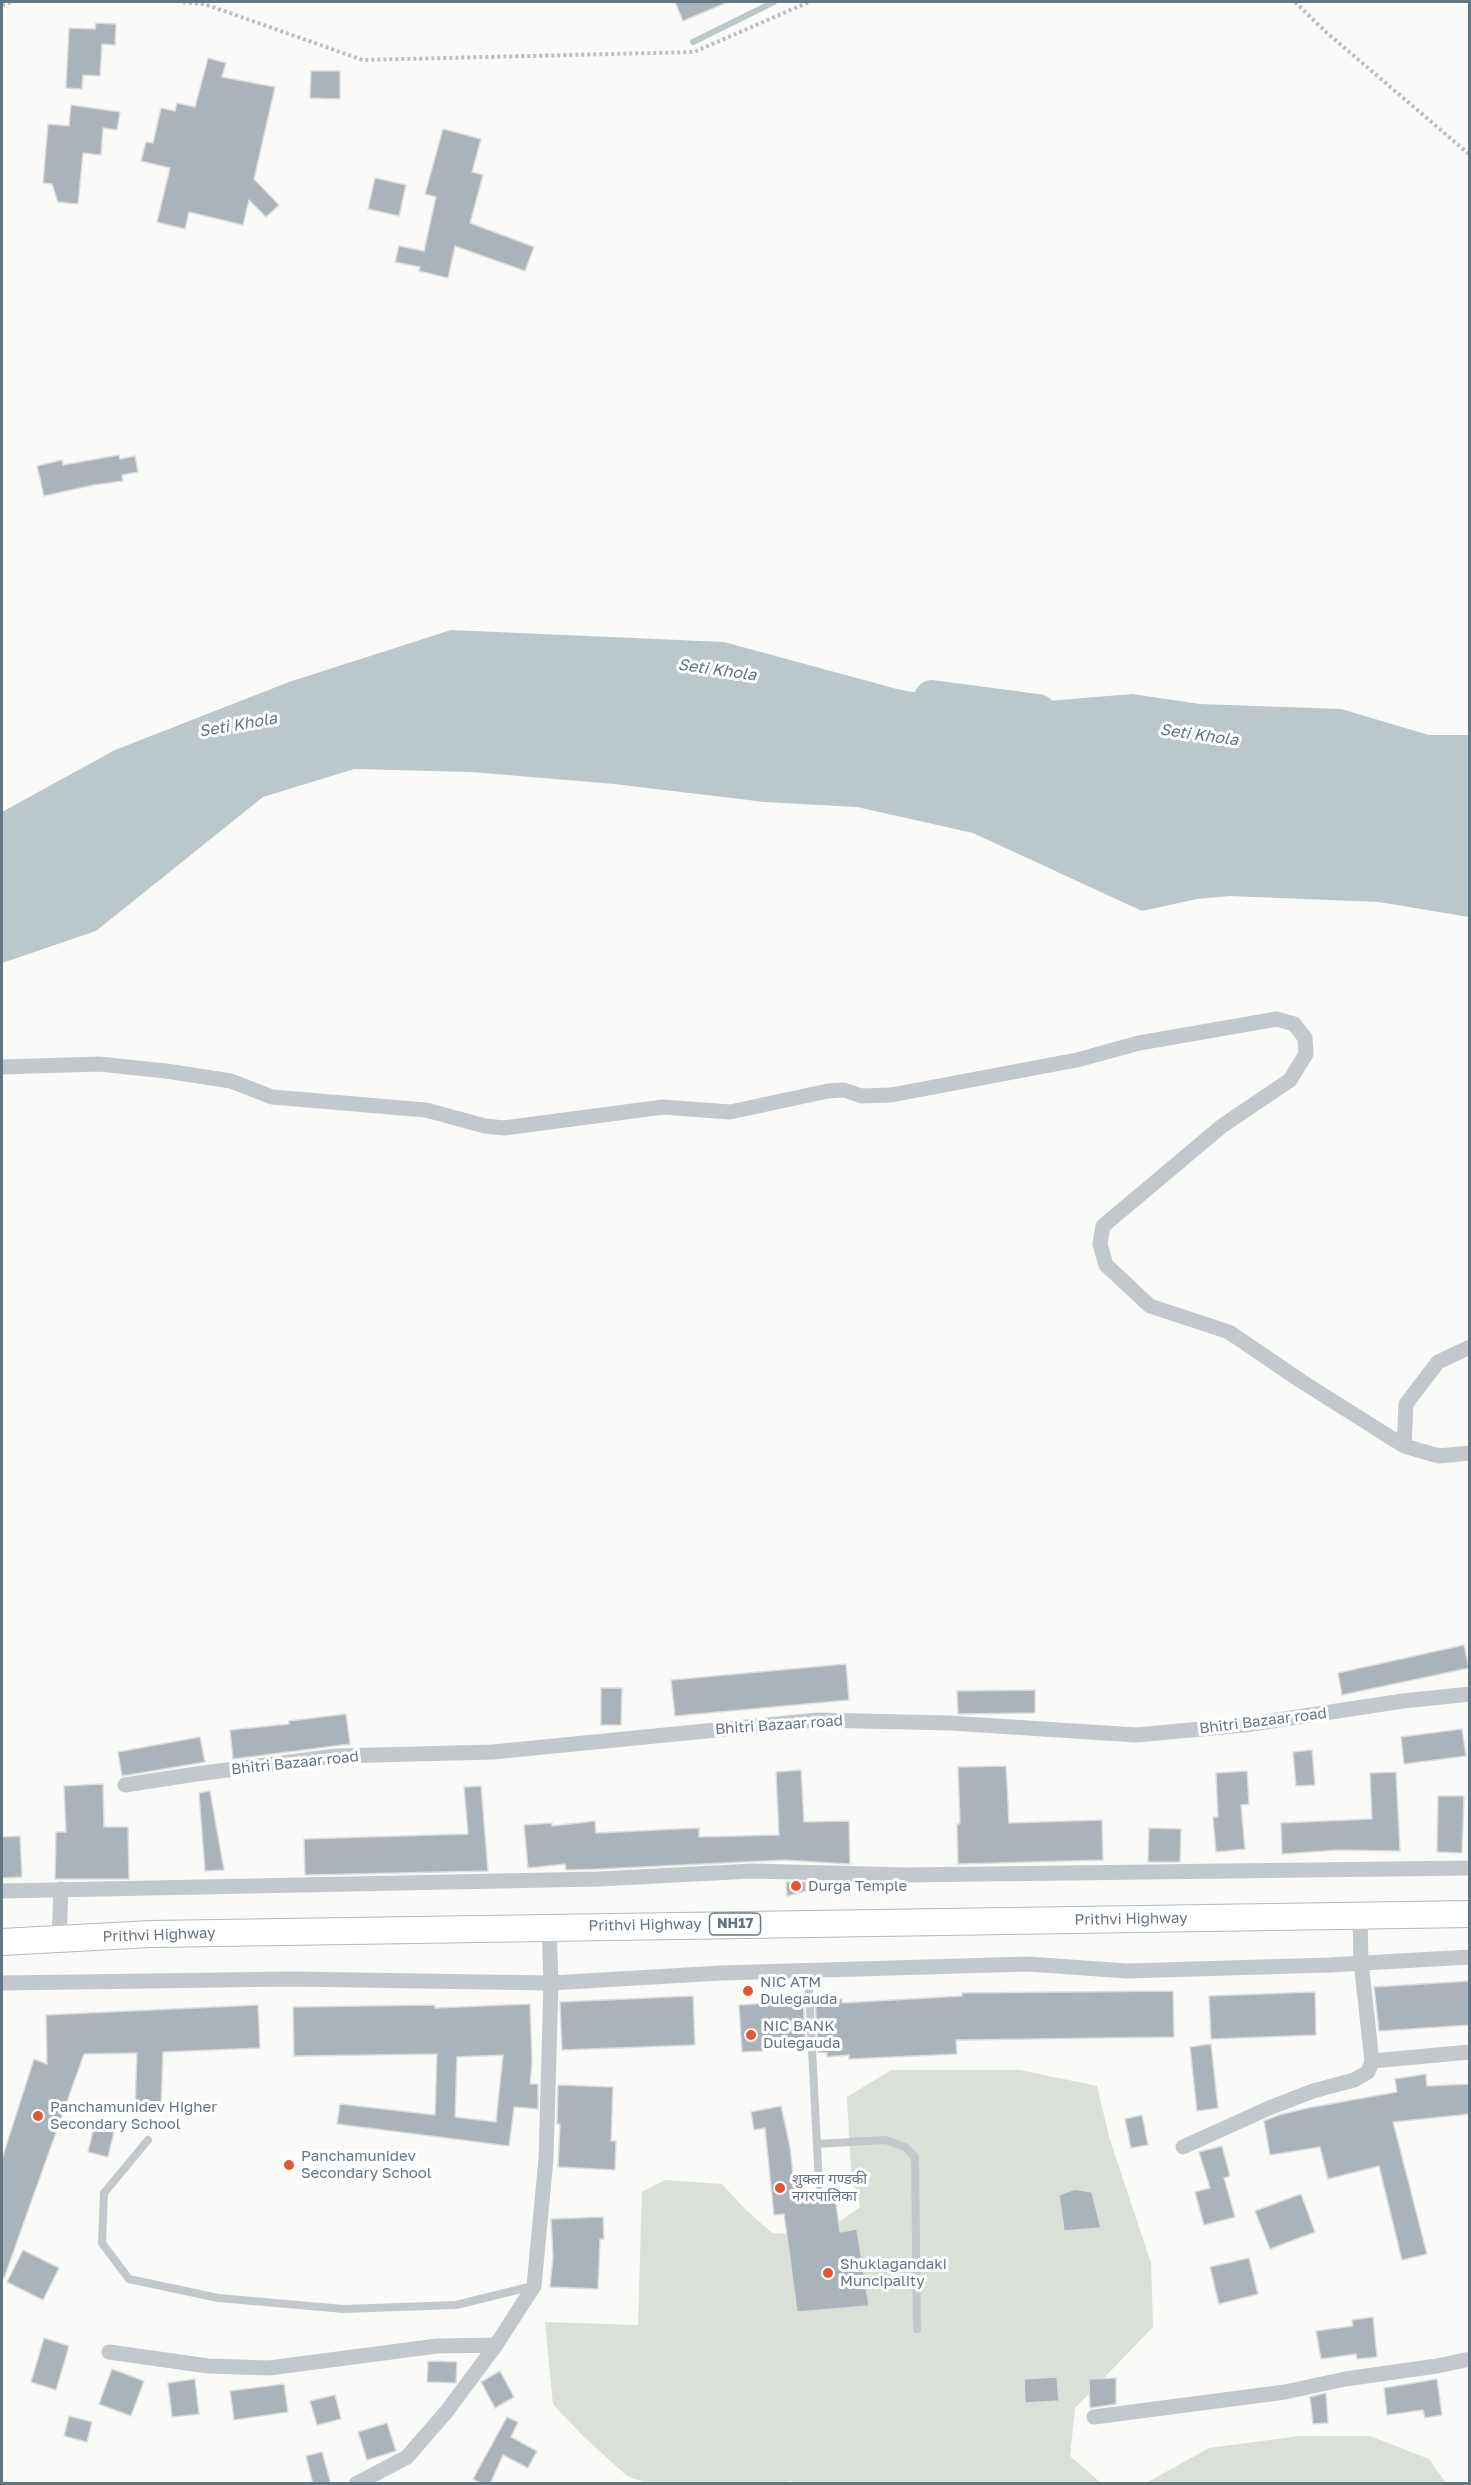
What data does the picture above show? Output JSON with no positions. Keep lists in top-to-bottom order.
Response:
{
  "streets": {
    "highway": ["Prithvi Highway", "NH17"],
    "street": ["Bhitri Bazaar road"]
  },
  "water": ["Seti Khola"],
  "places": [
    "Durga Temple",
    "NIC ATM Dulegauda",
    "NIC BANK Dulegauda",
    "Panchamunidev Higher Secondary School",
    "Panchamunidev Secondary School",
    "शुक्ला गण्डकी नगरपालिका",
    "Shuklagandaki Muncipality"
  ]
}
